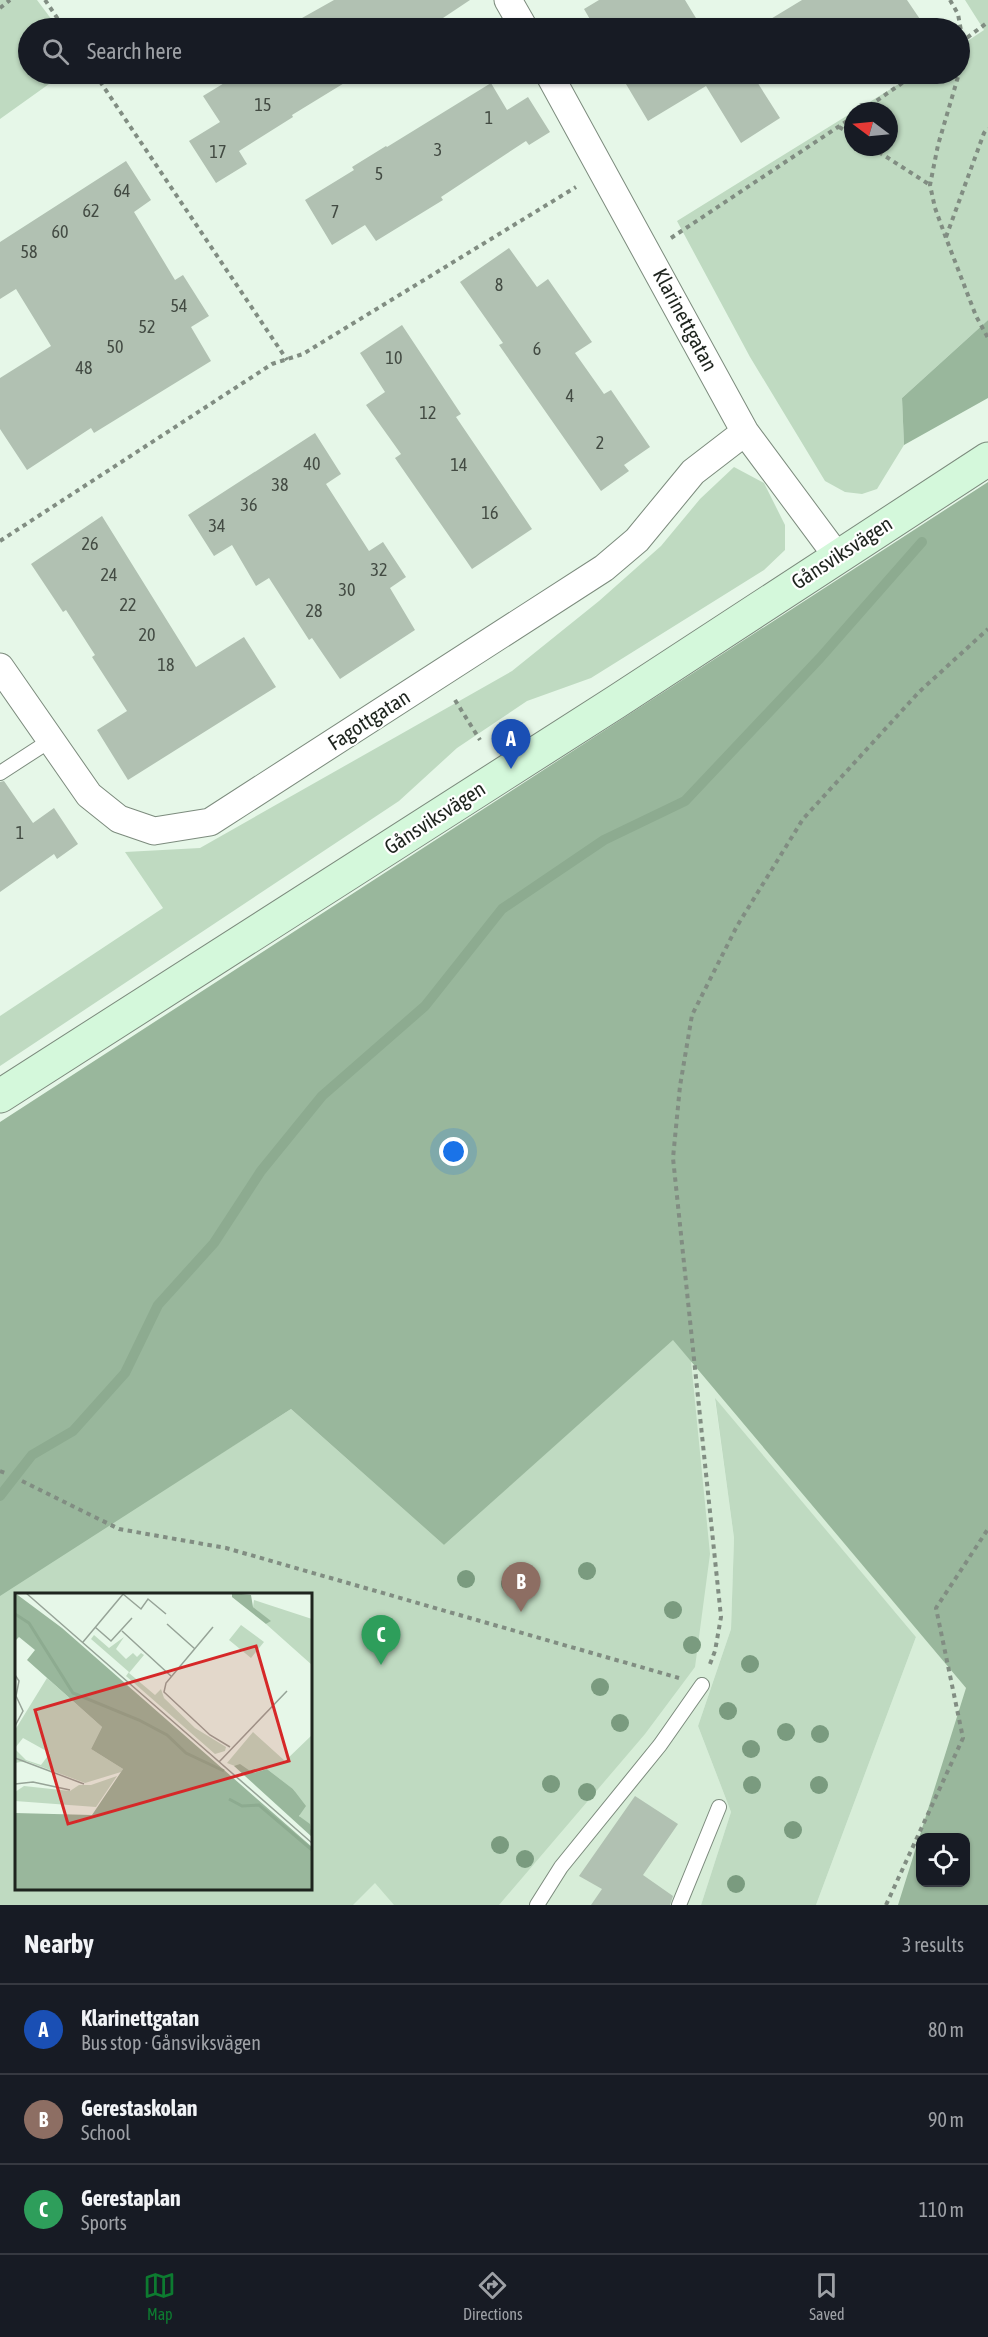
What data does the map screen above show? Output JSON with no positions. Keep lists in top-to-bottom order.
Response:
{
  "streets": {
    "main road": ["Gånsviksvägen"],
    "street": ["Klarinettgatan", "Fagottgatan"]
  },
  "crossings": [
    ["Klarinettgatan", "Gånsviksvägen"],
    ["Klarinettgatan", "Fagottgatan"]
  ],
  "house_numbers": [
    "15",
    "1",
    "3",
    "17",
    "5",
    "64",
    "62",
    "7",
    "60",
    "58",
    "8",
    "54",
    "52",
    "50",
    "6",
    "10",
    "48",
    "4",
    "12",
    "2",
    "40",
    "14",
    "38",
    "36",
    "16",
    "34",
    "26",
    "32",
    "24",
    "30",
    "22",
    "28",
    "20",
    "18",
    "1"
  ],
  "north": "left",
  "page": {
    "search": "Search here",
    "pins": ["A", "B", "C"],
    "heading": ["Nearby", "3 results"],
    "list": [
      {
        "mark": "A",
        "name": "Klarinettgatan",
        "note": "Bus stop · Gånsviksvägen",
        "value": "80 m"
      },
      {
        "mark": "B",
        "name": "Gerestaskolan",
        "note": "School",
        "value": "90 m"
      },
      {
        "mark": "C",
        "name": "Gerestaplan",
        "note": "Sports",
        "value": "110 m"
      }
    ],
    "nav": ["Map", "Directions", "Saved"]
  }
}
